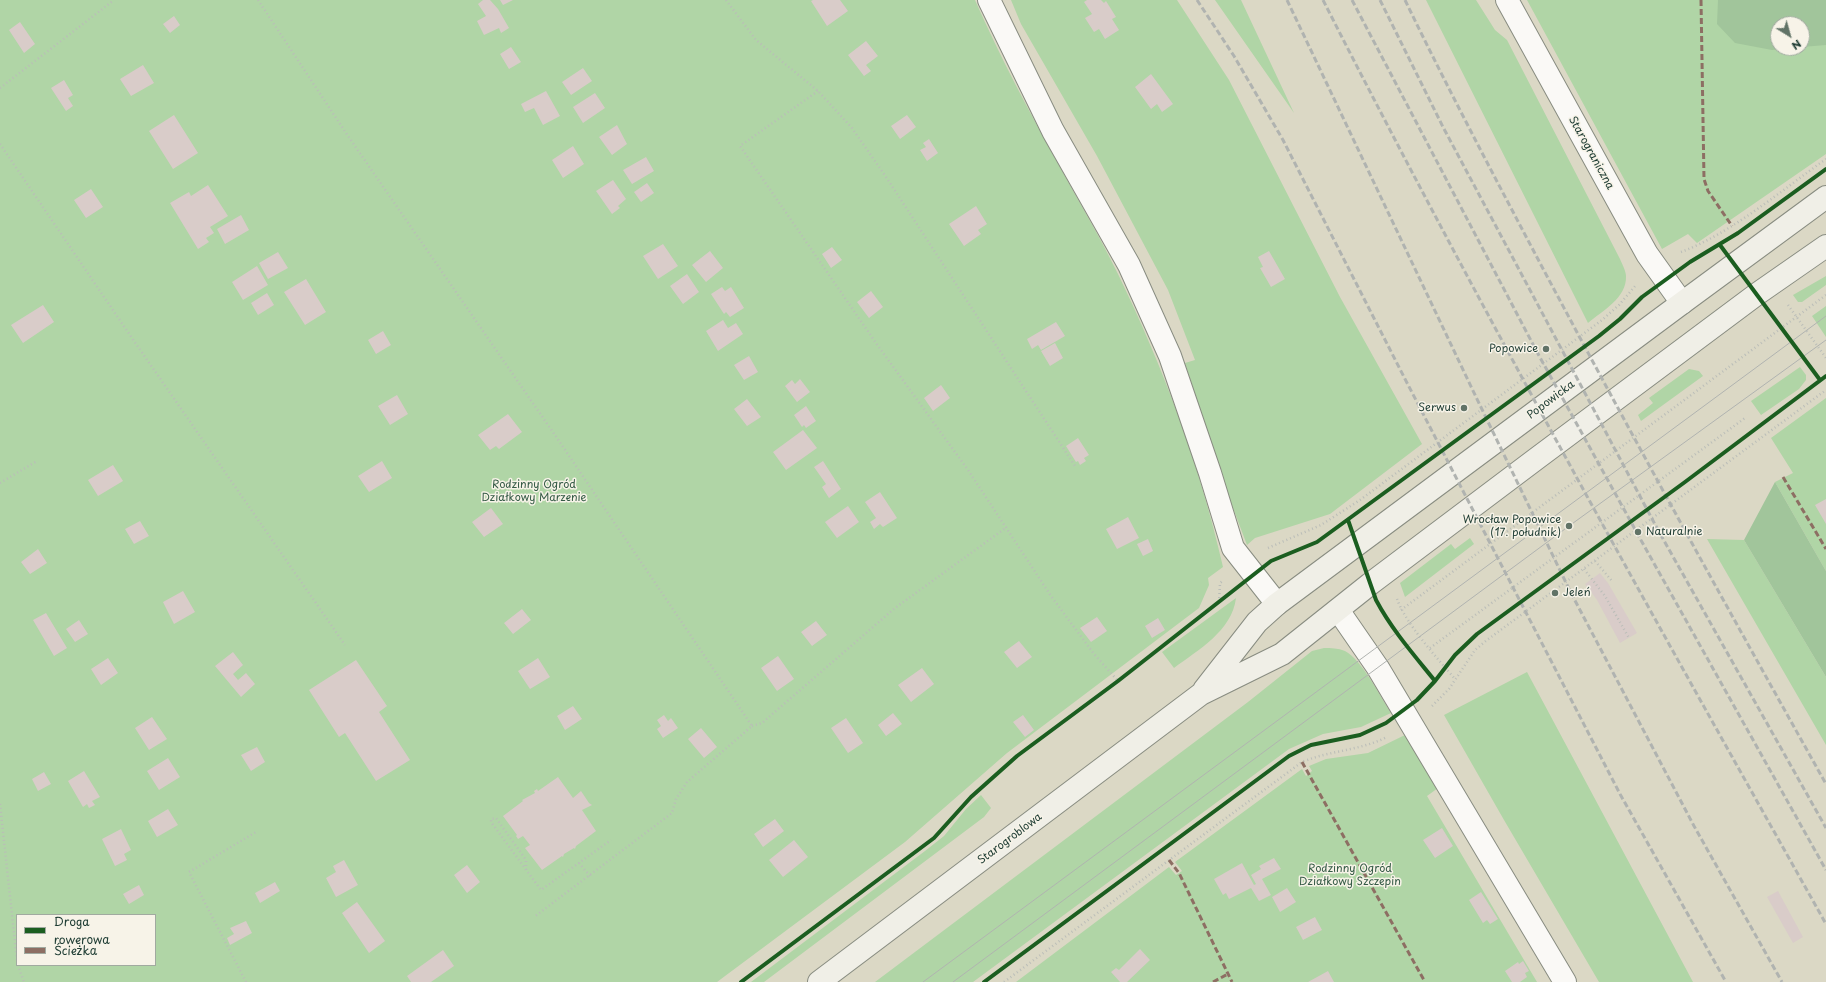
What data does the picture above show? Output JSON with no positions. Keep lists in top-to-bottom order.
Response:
{
  "streets": {
    "street": ["Starograniczna", "Popowicka", "Starogroblowa"]
  },
  "crossings": [
    ["Starograniczna", "Popowicka"],
    ["Popowicka", "Starogroblowa"]
  ],
  "parks": ["Rodzinny Ogród Działkowy Marzenie", "Rodzinny Ogród Działkowy Szczepin"],
  "places": [
    "Popowice",
    "Serwus",
    "Wrocław Popowice (17. południk)",
    "Naturalnie",
    "Jeleń"
  ],
  "legend": ["Droga rowerowa", "Ścieżka"],
  "north": "bottom right"
}
